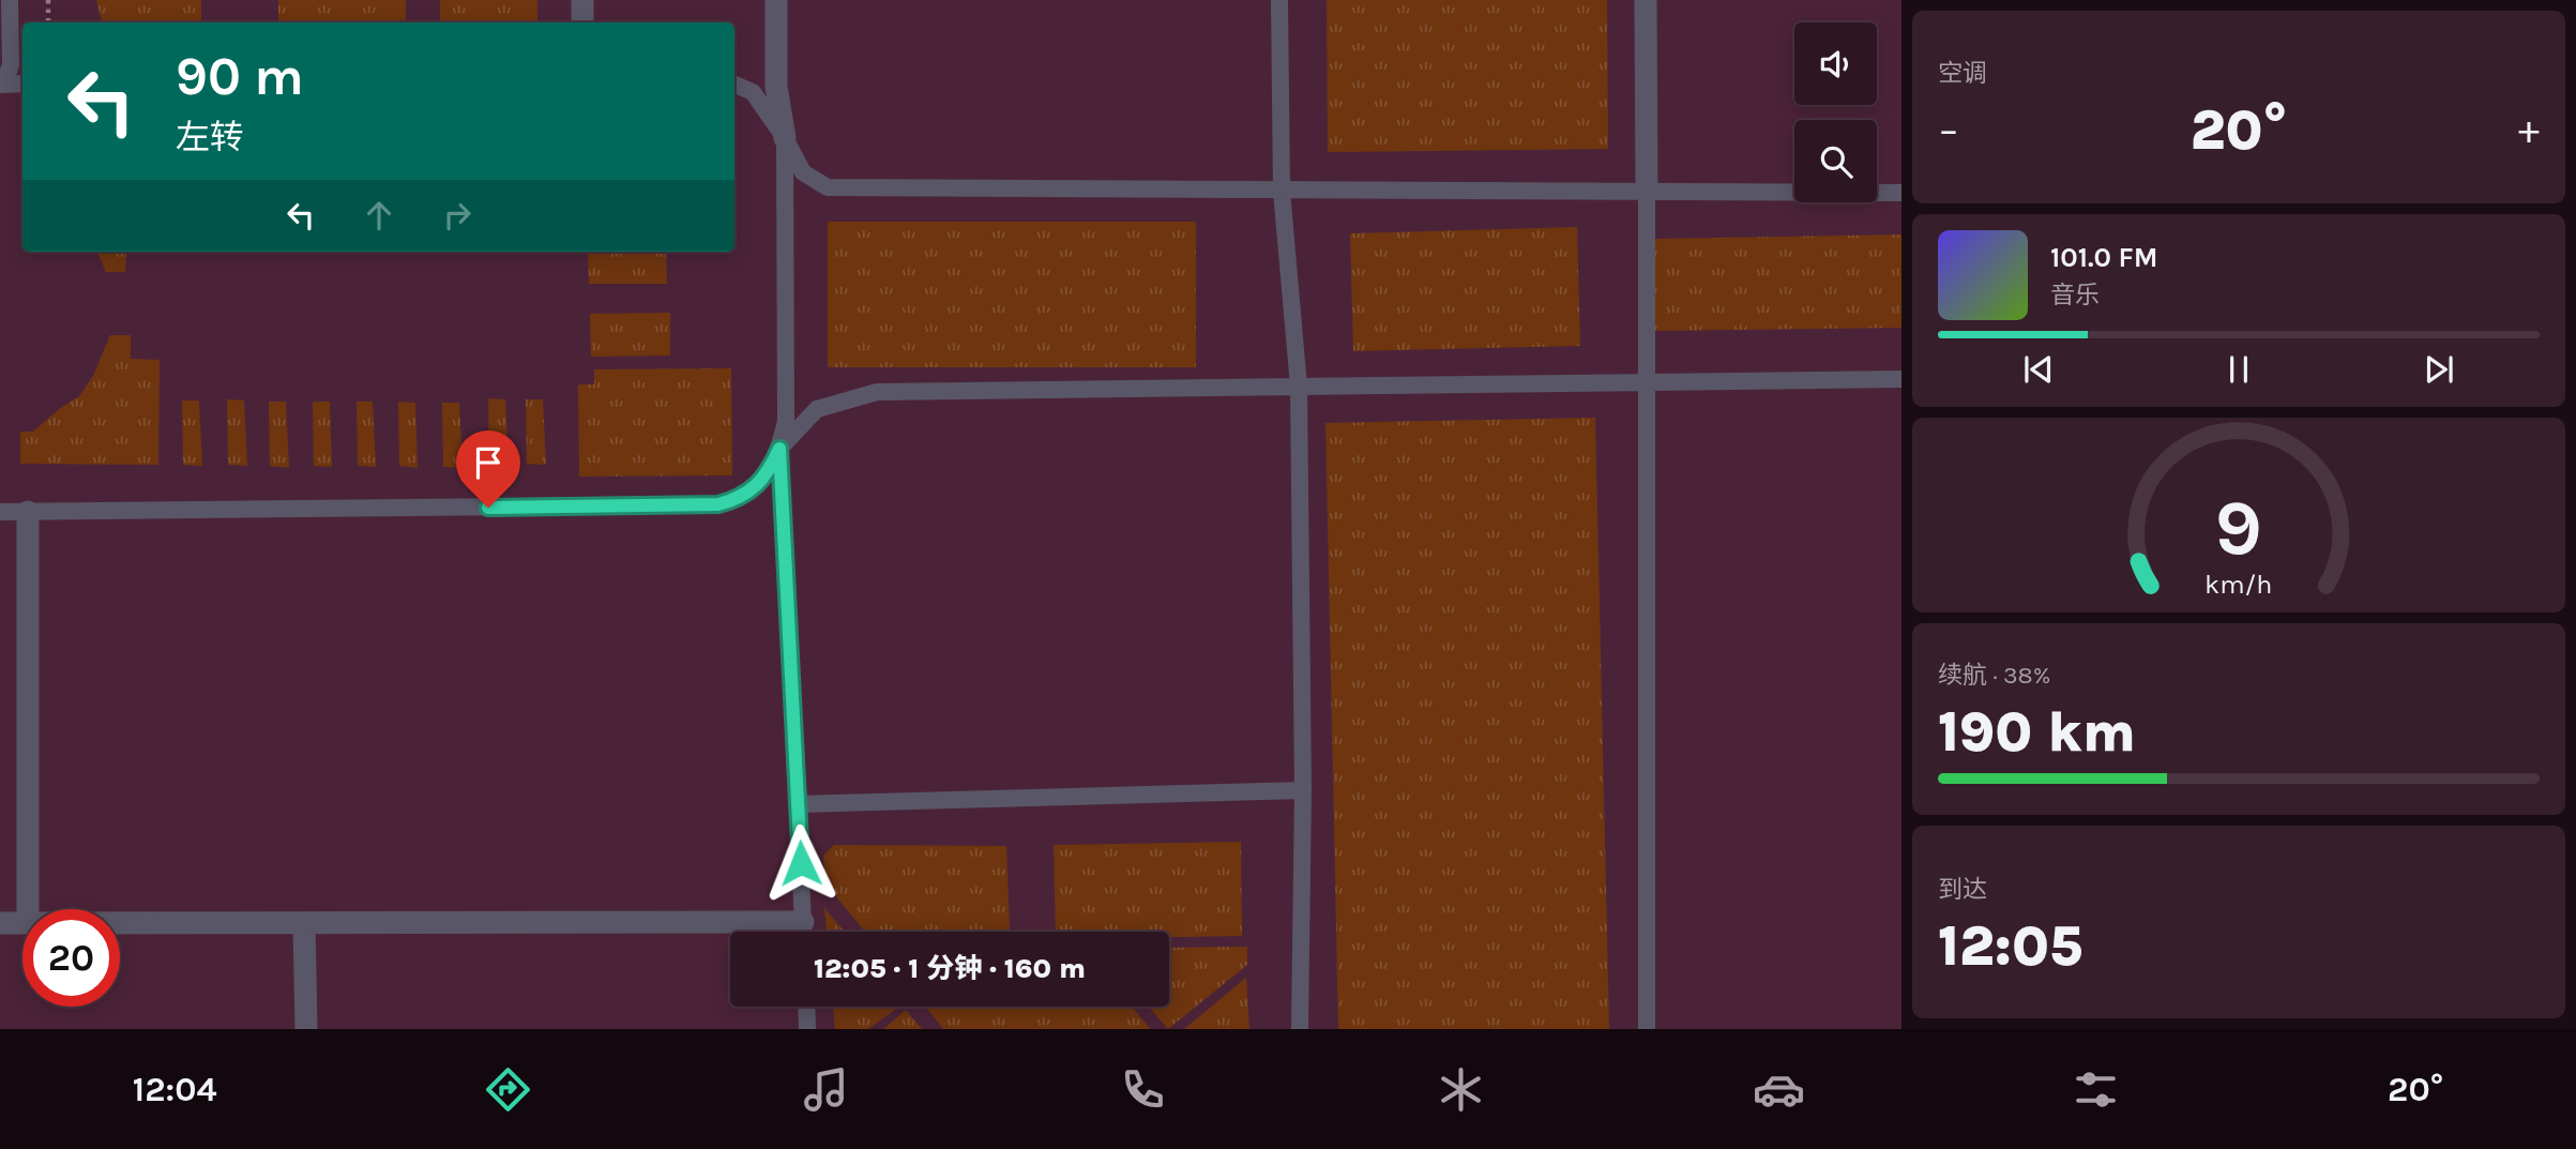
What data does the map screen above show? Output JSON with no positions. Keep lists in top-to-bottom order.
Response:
{
  "page": {
    "tile": [
      "空调",
      ["续航 · 38%", "190 km"],
      ["到达", "12:05"]
    ],
    "turn": ["90 m", "左转"],
    "heat": ["−", "20°", "+"],
    "song": ["101.0 FM", "音乐"],
    "limit": "20",
    "trip": "12:05 · 1 分钟 · 160 m",
    "tabs": ["12:04", "20°"],
    "gauge": ["9", "km/h"]
  }
}
